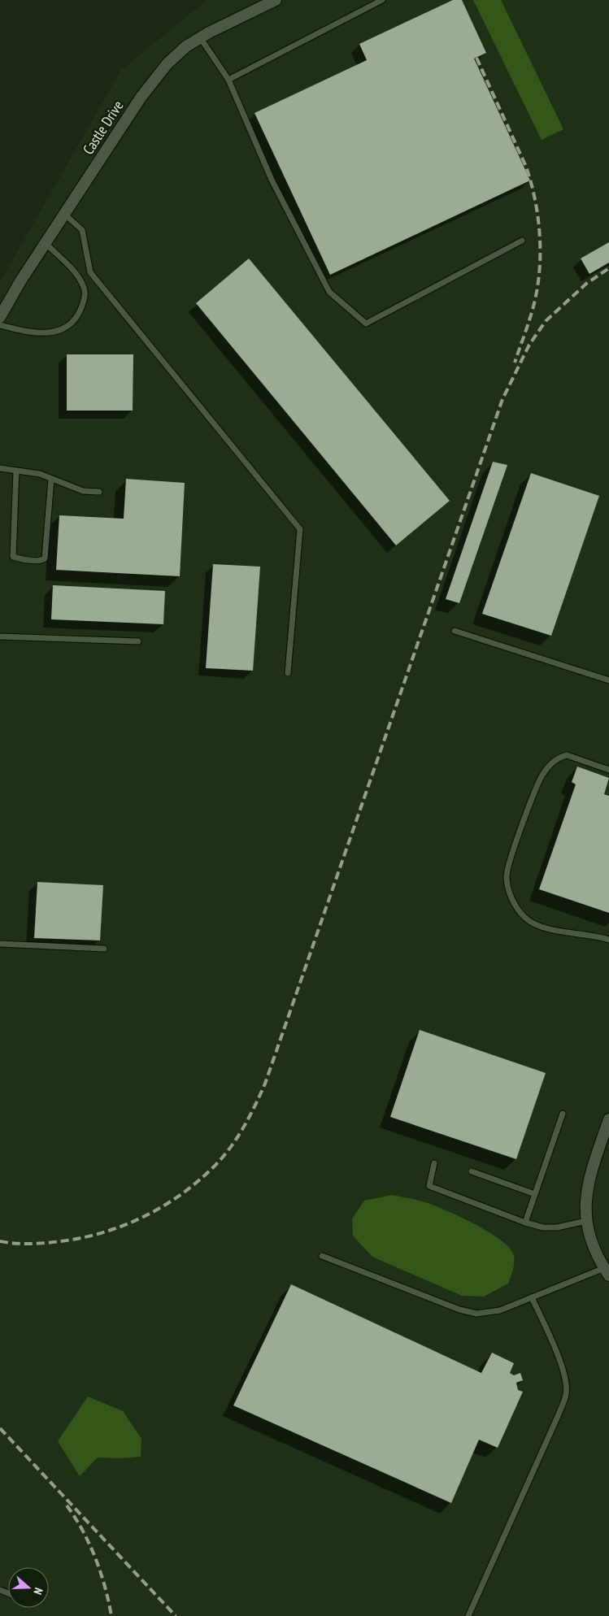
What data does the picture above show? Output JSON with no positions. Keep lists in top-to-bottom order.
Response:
{
  "streets": {
    "street": ["Castle Drive"]
  },
  "north": "right"
}
